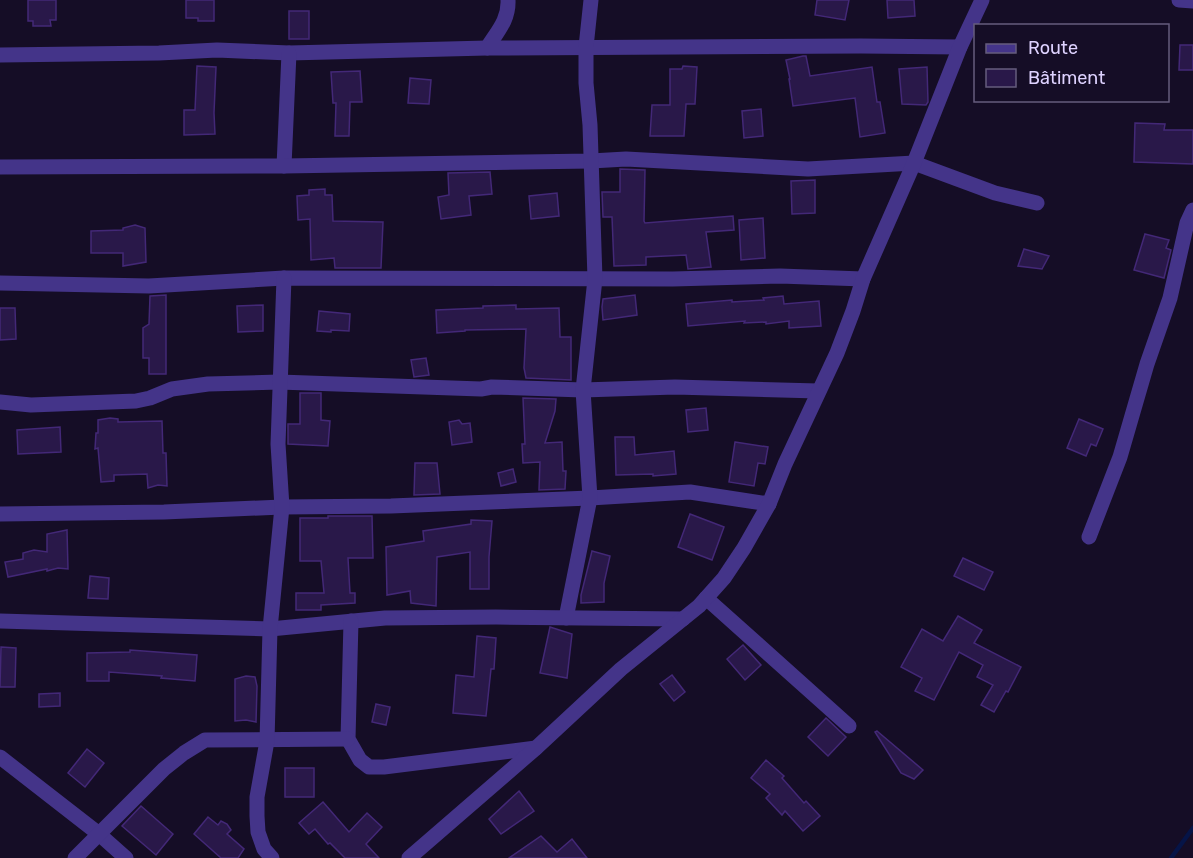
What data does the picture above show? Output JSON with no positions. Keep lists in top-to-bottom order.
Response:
{
  "legend": ["Route", "Bâtiment"]
}
